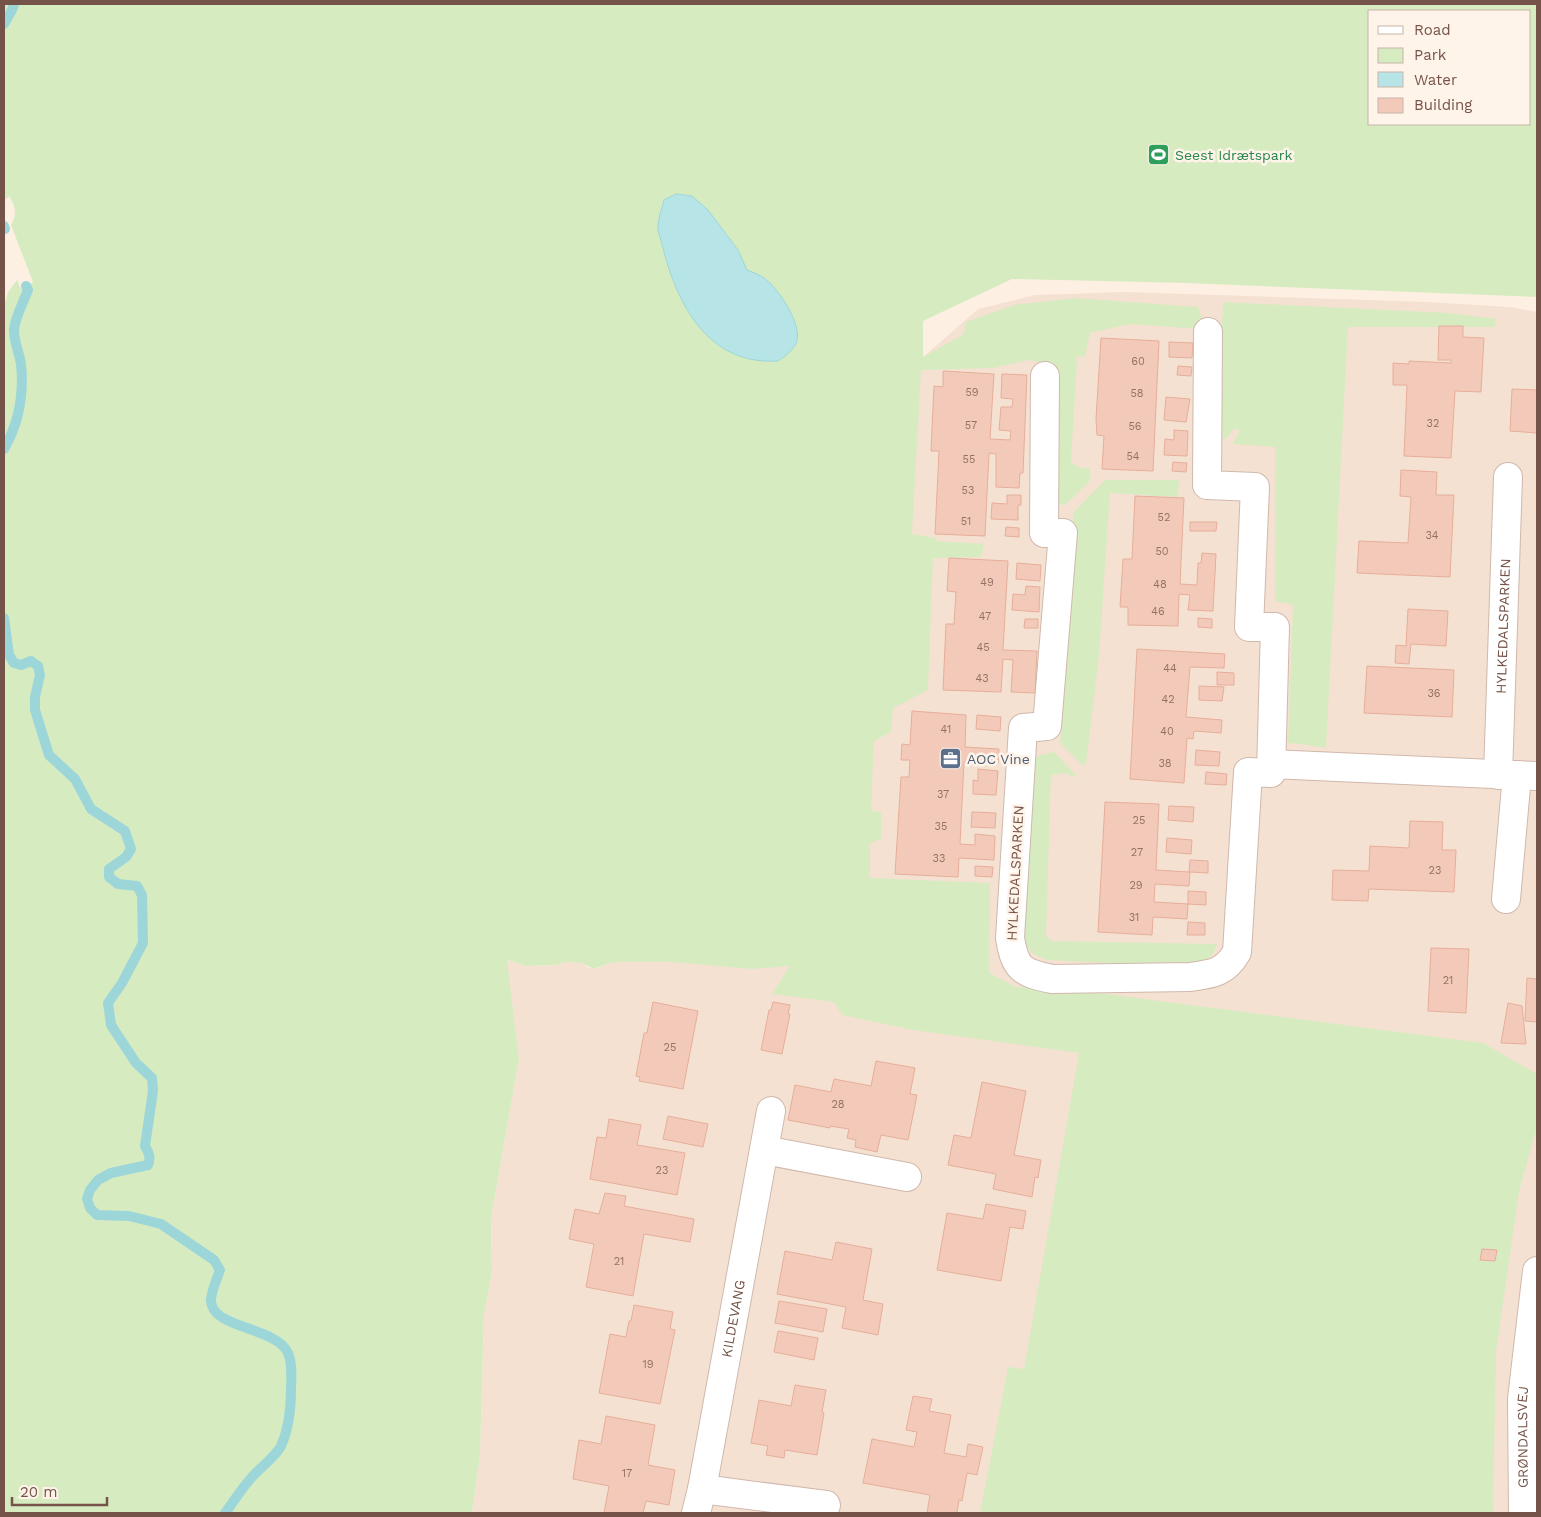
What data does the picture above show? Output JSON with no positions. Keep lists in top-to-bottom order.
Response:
{
  "streets": {
    "street": ["HYLKEDALSPARKEN", "KILDEVANG", "GRØNDALSVEJ"]
  },
  "places": {
    "sports": ["Seest Idrætspark"],
    "office": ["AOC Vine"]
  },
  "house_numbers": [
    "60",
    "59",
    "58",
    "32",
    "57",
    "56",
    "54",
    "55",
    "53",
    "52",
    "51",
    "34",
    "50",
    "49",
    "48",
    "46",
    "47",
    "45",
    "44",
    "43",
    "36",
    "42",
    "41",
    "40",
    "38",
    "37",
    "25",
    "35",
    "27",
    "33",
    "23",
    "29",
    "31",
    "21",
    "25",
    "28",
    "23",
    "21",
    "19",
    "17"
  ],
  "legend": [
    "Road",
    "Park",
    "Water",
    "Building"
  ],
  "scale_bar": "20 m"
}
